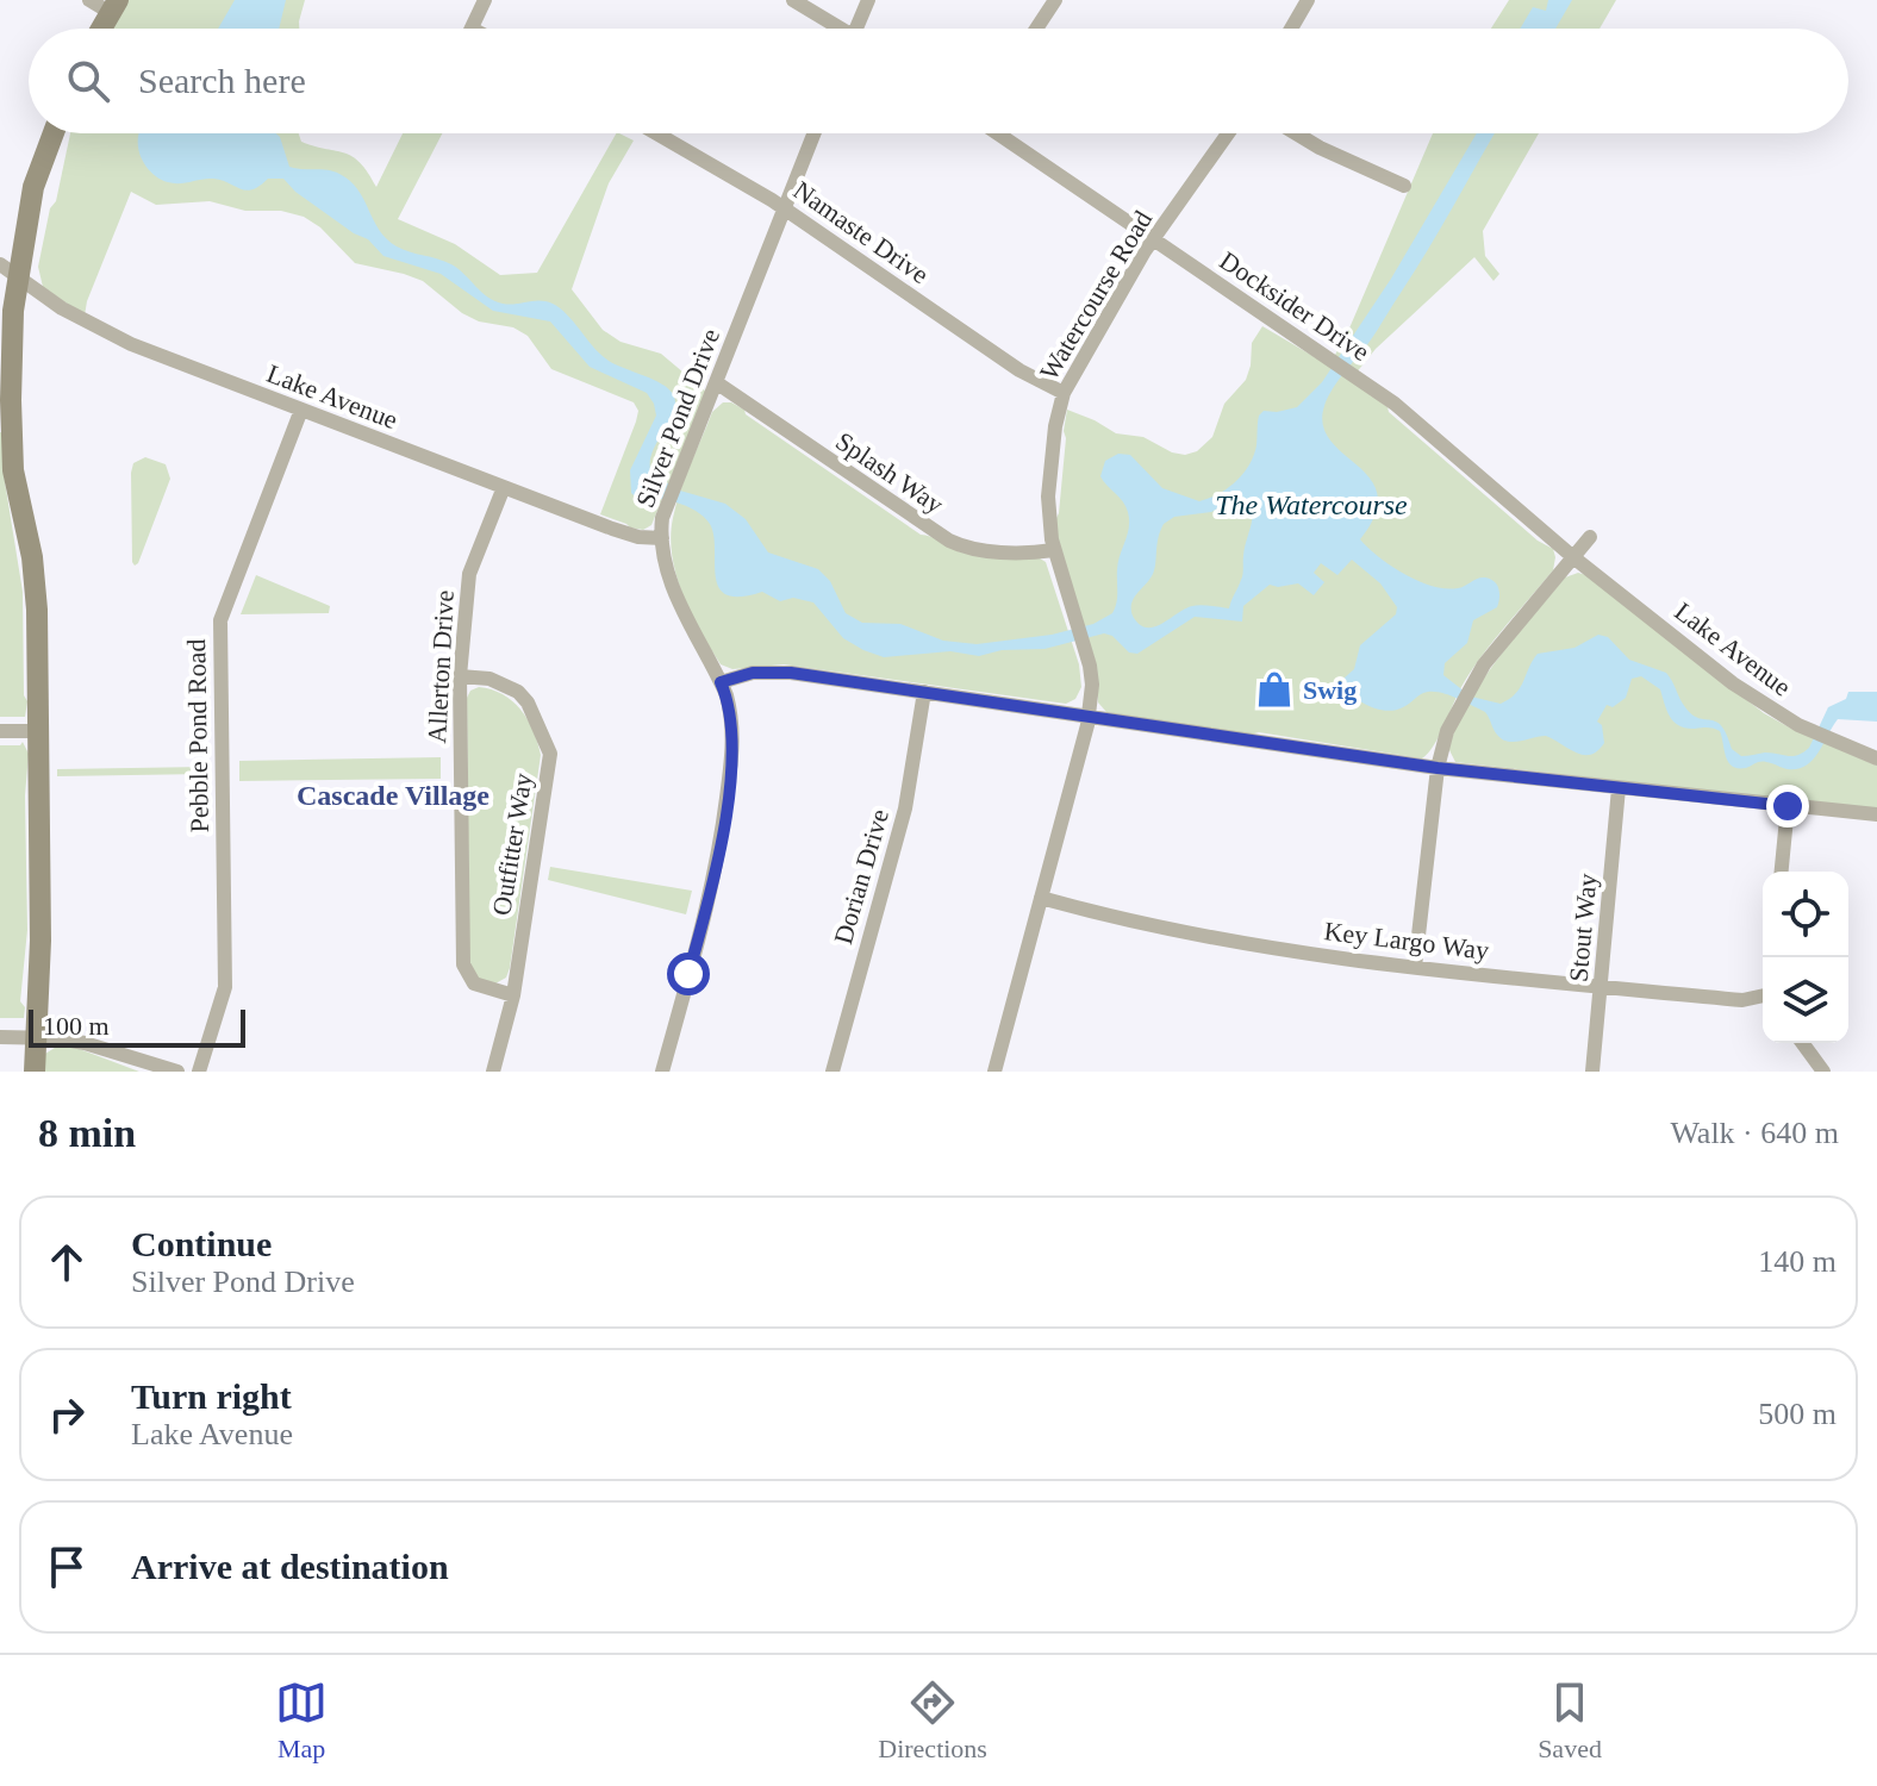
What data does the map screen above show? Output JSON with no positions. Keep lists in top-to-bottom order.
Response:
{
  "streets": {
    "street": [
      "Namaste Drive",
      "Watercourse Road",
      "Docksider Drive",
      "Lake Avenue",
      "Silver Pond Drive",
      "Splash Way",
      "Allerton Drive",
      "Pebble Pond Road",
      "Outfitter Way",
      "Dorian Drive",
      "Stout Way",
      "Key Largo Way"
    ]
  },
  "crossings": [
    ["Namaste Drive", "Watercourse Road"],
    ["Namaste Drive", "Silver Pond Drive"],
    ["Watercourse Road", "Docksider Drive"],
    ["Watercourse Road", "Splash Way"],
    ["Watercourse Road", "Key Largo Way"],
    ["Docksider Drive", "Lake Avenue"],
    ["Lake Avenue", "Silver Pond Drive"],
    ["Lake Avenue", "Allerton Drive"],
    ["Lake Avenue", "Pebble Pond Road"],
    ["Silver Pond Drive", "Splash Way"],
    ["Allerton Drive", "Outfitter Way"],
    ["Stout Way", "Key Largo Way"]
  ],
  "districts": ["Cascade Village"],
  "water": ["The Watercourse"],
  "places": {
    "shop": ["Swig"]
  },
  "scale_bar": "100 m",
  "page": {
    "search": "Search here",
    "scale": "100 m",
    "heading": ["8 min", "Walk · 640 m"],
    "list": [
      ["Continue", "Silver Pond Drive", "140 m"],
      ["Turn right", "Lake Avenue", "500 m"],
      "Arrive at destination"
    ],
    "nav": ["Map", "Directions", "Saved"]
  }
}
